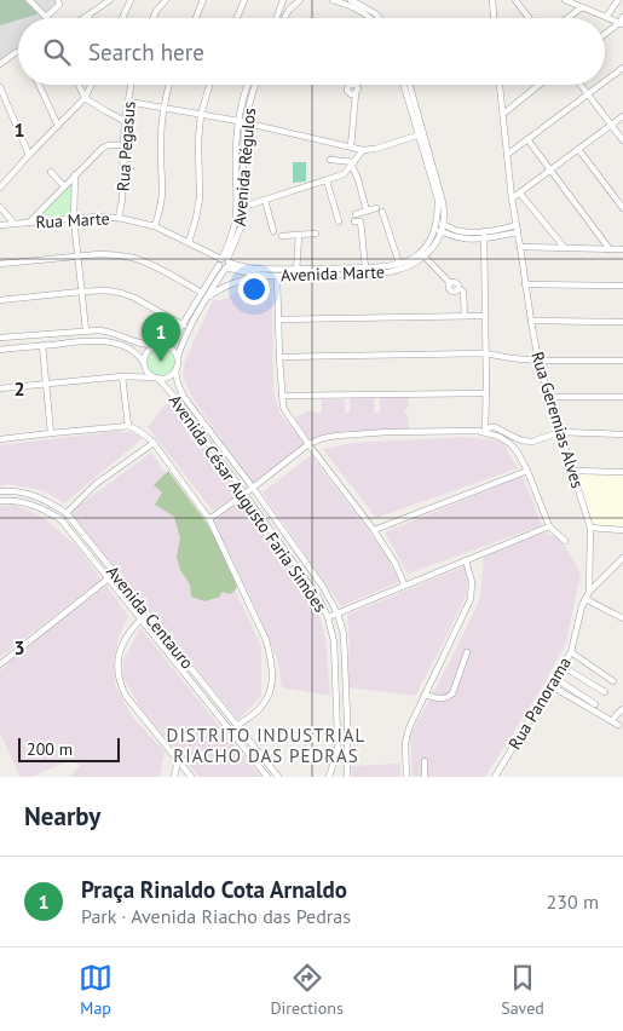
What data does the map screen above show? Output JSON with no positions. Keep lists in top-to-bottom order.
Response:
{
  "streets": {
    "street": [
      "Rua Pegasus",
      "Avenida Régulos",
      "Rua Marte",
      "Avenida Marte",
      "Rua Geremias Alves",
      "Avenida César Augusto Faria Simões",
      "Avenida Centauro",
      "Rua Panorama"
    ]
  },
  "crossings": [
    ["Rua Pegasus", "Rua Marte"],
    ["Avenida Régulos", "Rua Marte"],
    ["Avenida Régulos", "Avenida Marte"],
    ["Avenida Régulos", "Avenida César Augusto Faria Simões"],
    ["Rua Marte", "Avenida Marte"],
    ["Rua Geremias Alves", "Rua Panorama"]
  ],
  "districts": ["DISTRITO INDUSTRIAL RIACHO DAS PEDRAS"],
  "scale_bar": "200 m",
  "page": {
    "search": "Search here",
    "pins": "1",
    "scale": "200 m",
    "heading": "Nearby",
    "list": [
      {
        "mark": "1",
        "name": "Praça Rinaldo Cota Arnaldo",
        "note": "Park · Avenida Riacho das Pedras",
        "value": "230 m"
      }
    ],
    "nav": ["Map", "Directions", "Saved"]
  },
  "grid": {
    "rows": ["1", "2", "3"]
  }
}
